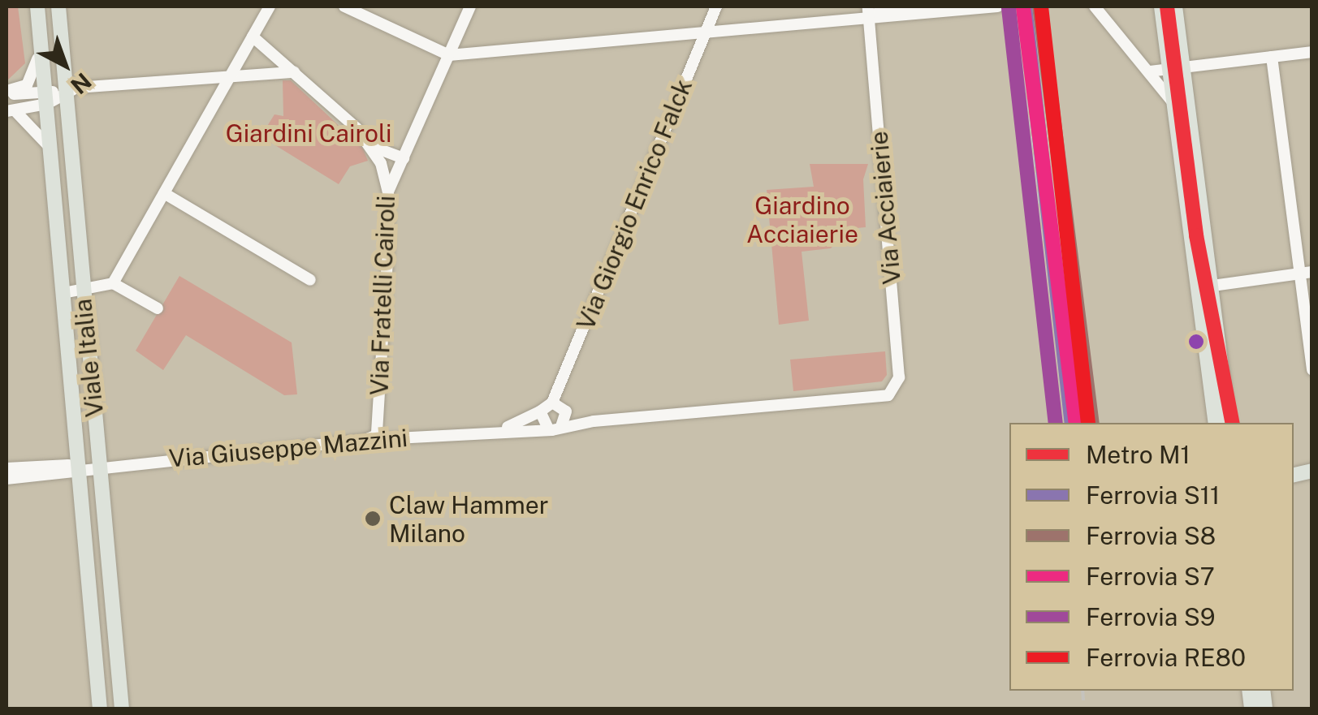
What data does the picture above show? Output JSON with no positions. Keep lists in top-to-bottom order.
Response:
{
  "streets": {
    "main road": ["Viale Italia"],
    "street": [
      "Via Giorgio Enrico Falck",
      "Via Acciaierie",
      "Via Fratelli Cairoli",
      "Via Giuseppe Mazzini"
    ]
  },
  "crossings": [
    ["Via Giorgio Enrico Falck", "Via Giuseppe Mazzini"],
    ["Via Acciaierie", "Via Giuseppe Mazzini"],
    ["Via Fratelli Cairoli", "Via Giuseppe Mazzini"],
    ["Viale Italia", "Via Giuseppe Mazzini"]
  ],
  "parks": ["Giardini Cairoli", "Giardino Acciaierie"],
  "places": ["Claw Hammer Milano"],
  "lines": [
    "metro line M1",
    "rail line S11",
    "rail line S8",
    "rail line RE80",
    "rail line S7",
    "rail line S9"
  ],
  "legend": [
    "Metro M1",
    "Ferrovia S11",
    "Ferrovia S8",
    "Ferrovia S7",
    "Ferrovia S9",
    "Ferrovia RE80"
  ],
  "north": "bottom right"
}
